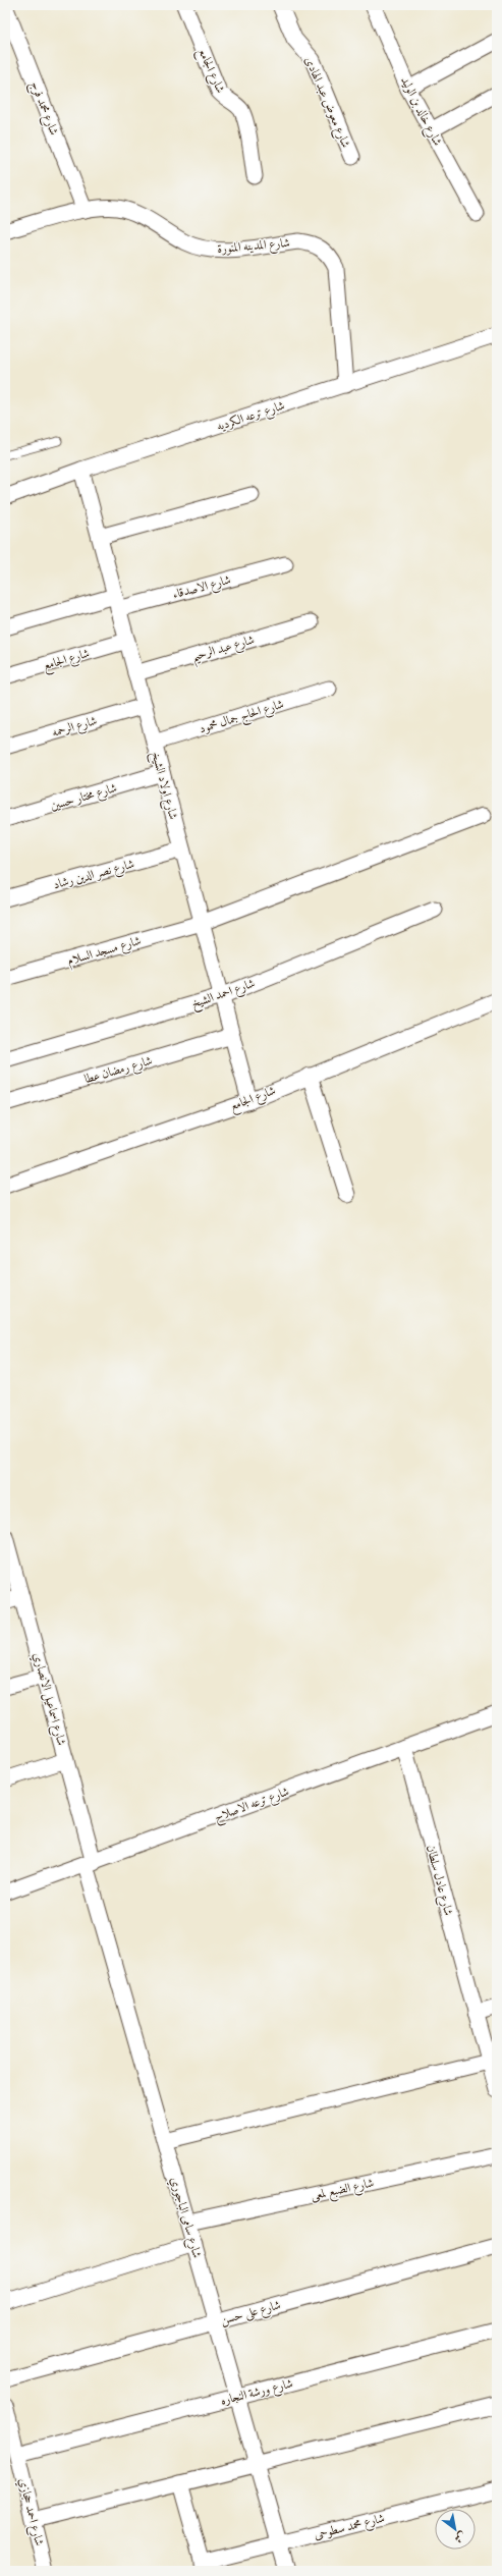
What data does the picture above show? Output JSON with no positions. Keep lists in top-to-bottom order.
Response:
{
  "streets": {
    "street": [
      "شارع الجامع",
      "شارع معوض عبد الهادى",
      "شارع محمد فرج",
      "شارع خالد بن الوليد",
      "شارع المدينه المنورة",
      "شارع ترعه الكرديه",
      "شارع الاصدقاء",
      "شارع عبد الرحيم",
      "شارع الحاج جمال محمود",
      "شارع الرحمه",
      "شارع اولاد الشيخ",
      "شارع مختار حسين",
      "شارع نصر الدين رشاد",
      "شارع مسجد السلام",
      "شارع احمد الشيخ",
      "شارع رمضان عطا",
      "شارع اسماعيل الانصاري",
      "شارع ترعه الاصلاح",
      "شارع عادل سلطان",
      "شارع الضبع لمعى",
      "شارع سامى الباجوري",
      "شارع على حسن",
      "شارع ورشة النجاره",
      "شارع احمد حجازي",
      "شارع محمد سطوحى"
    ]
  },
  "crossings": [
    ["شارع الجامع", "شارع اولاد الشيخ"],
    ["شارع محمد فرج", "شارع المدينه المنورة"],
    ["شارع المدينه المنورة", "شارع ترعه الكرديه"],
    ["شارع ترعه الكرديه", "شارع اولاد الشيخ"],
    ["شارع الاصدقاء", "شارع اولاد الشيخ"],
    ["شارع عبد الرحيم", "شارع اولاد الشيخ"],
    ["شارع الحاج جمال محمود", "شارع اولاد الشيخ"],
    ["شارع الرحمه", "شارع اولاد الشيخ"],
    ["شارع اولاد الشيخ", "شارع مختار حسين"],
    ["شارع اولاد الشيخ", "شارع نصر الدين رشاد"],
    ["شارع اولاد الشيخ", "شارع مسجد السلام"],
    ["شارع اولاد الشيخ", "شارع احمد الشيخ"],
    ["شارع اولاد الشيخ", "شارع رمضان عطا"],
    ["شارع اسماعيل الانصاري", "شارع ترعه الاصلاح"],
    ["شارع اسماعيل الانصاري", "شارع سامى الباجوري"],
    ["شارع ترعه الاصلاح", "شارع عادل سلطان"],
    ["شارع ترعه الاصلاح", "شارع سامى الباجوري"],
    ["شارع الضبع لمعى", "شارع سامى الباجوري"],
    ["شارع سامى الباجوري", "شارع على حسن"],
    ["شارع سامى الباجوري", "شارع ورشة النجاره"],
    ["شارع سامى الباجوري", "شارع محمد سطوحى"],
    ["شارع ورشة النجاره", "شارع احمد حجازي"]
  ],
  "north": "bottom right"
}
